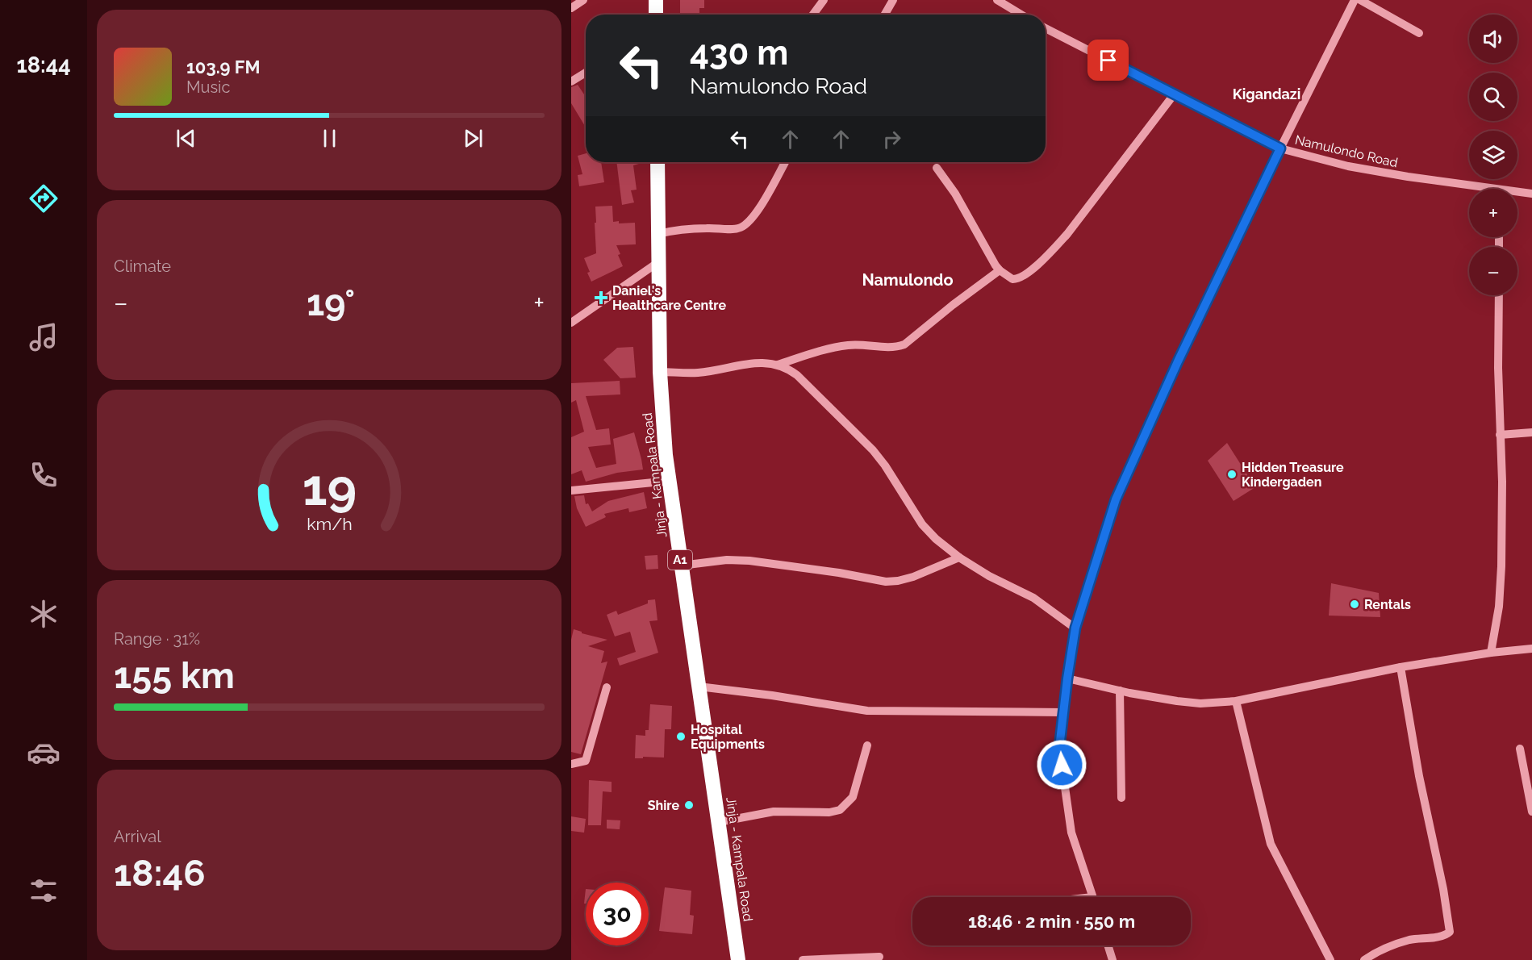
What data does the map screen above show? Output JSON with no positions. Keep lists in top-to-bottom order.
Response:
{
  "streets": {
    "highway": ["Jinja - Kampala Road", "A1"],
    "street": ["Namulondo Road"]
  },
  "districts": ["Kigandazi", "Namulondo"],
  "places": {
    "health": ["Daniel's Healthcare Centre"],
    "other": [
      "Hidden Treasure Kindergaden",
      "Rentals",
      "Hospital Equipments",
      "Shire"
    ]
  },
  "page": {
    "tabs": "18:44",
    "map_buttons": ["+", "−"],
    "turn": ["430 m", "Namulondo Road"],
    "song": ["103.9 FM", "Music"],
    "tile": [
      "Climate",
      ["Range · 31%", "155 km"],
      ["Arrival", "18:46"]
    ],
    "heat": ["−", "19°", "+"],
    "limit": "30",
    "trip": "18:46 · 2 min · 550 m",
    "gauge": ["19", "km/h"]
  }
}
